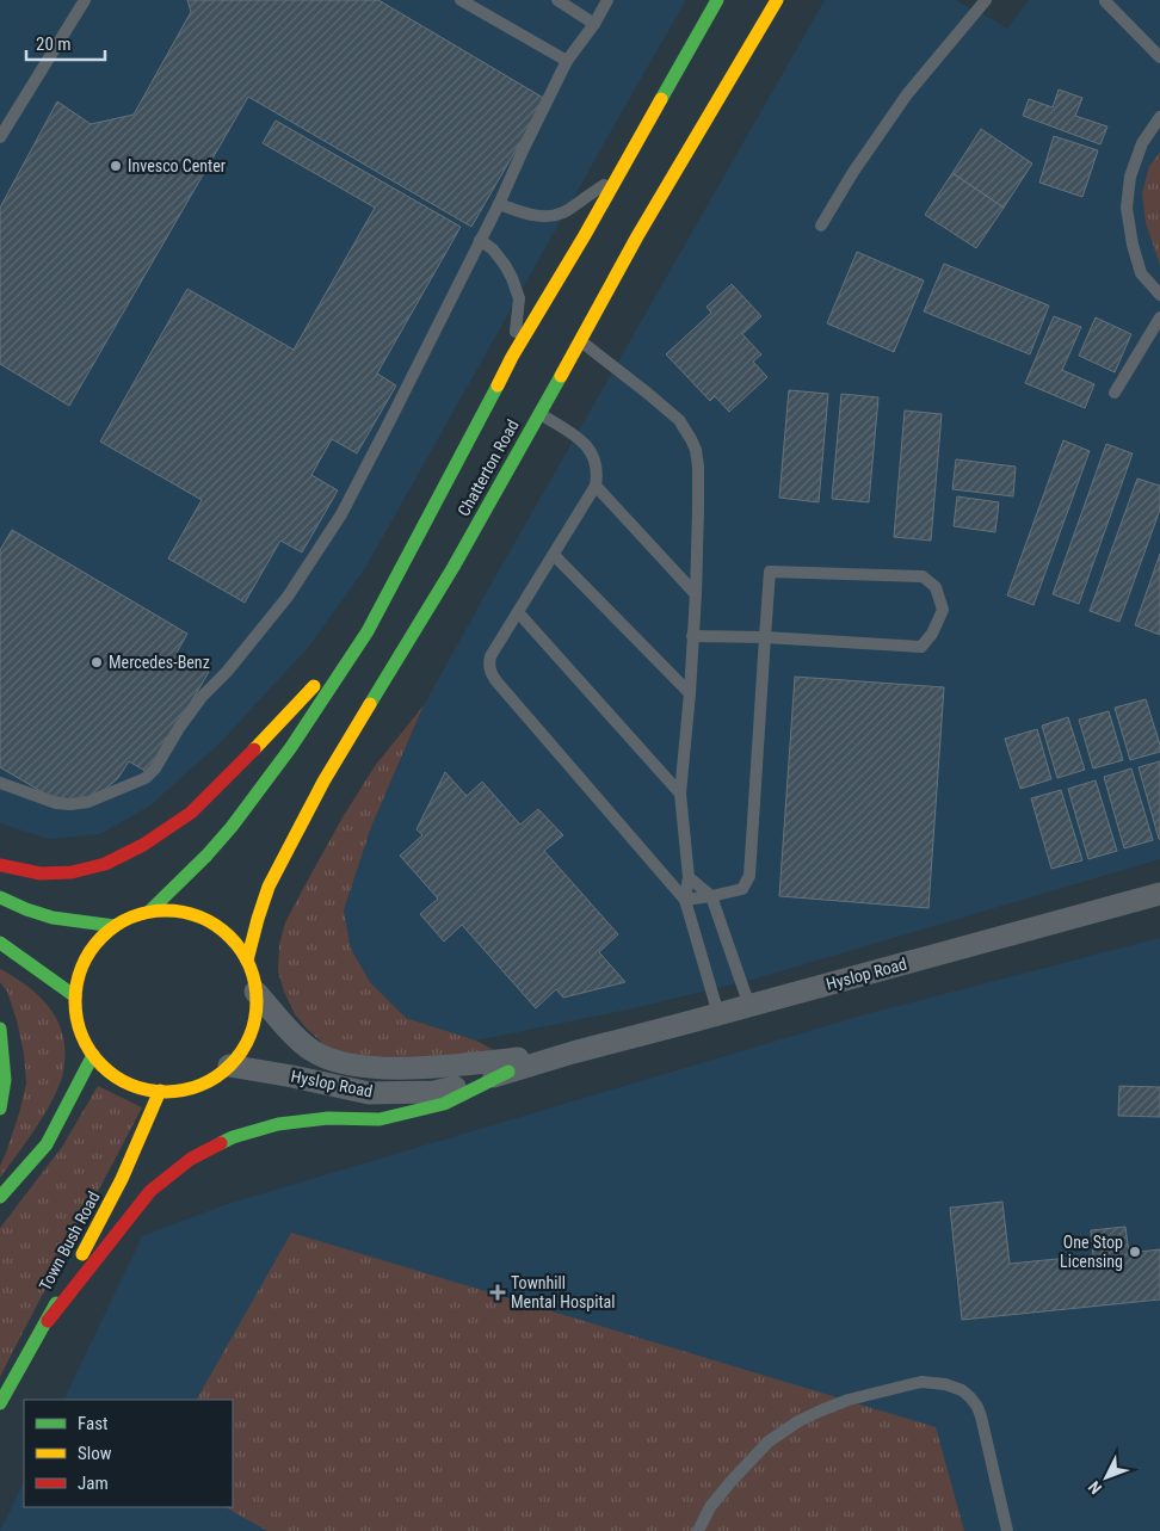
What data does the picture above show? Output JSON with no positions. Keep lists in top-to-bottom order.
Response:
{
  "streets": {
    "street": ["Chatterton Road", "Hyslop Road", "Town Bush Road"]
  },
  "crossings": [
    ["Chatterton Road", "Hyslop Road"],
    ["Chatterton Road", "Town Bush Road"],
    ["Hyslop Road", "Town Bush Road"]
  ],
  "places": {
    "other": ["Invesco Center", "Mercedes-Benz", "One Stop Licensing"],
    "health": ["Townhill Mental Hospital"]
  },
  "legend": ["Fast", "Slow", "Jam"],
  "scale_bar": "20 m",
  "north": "bottom left"
}
